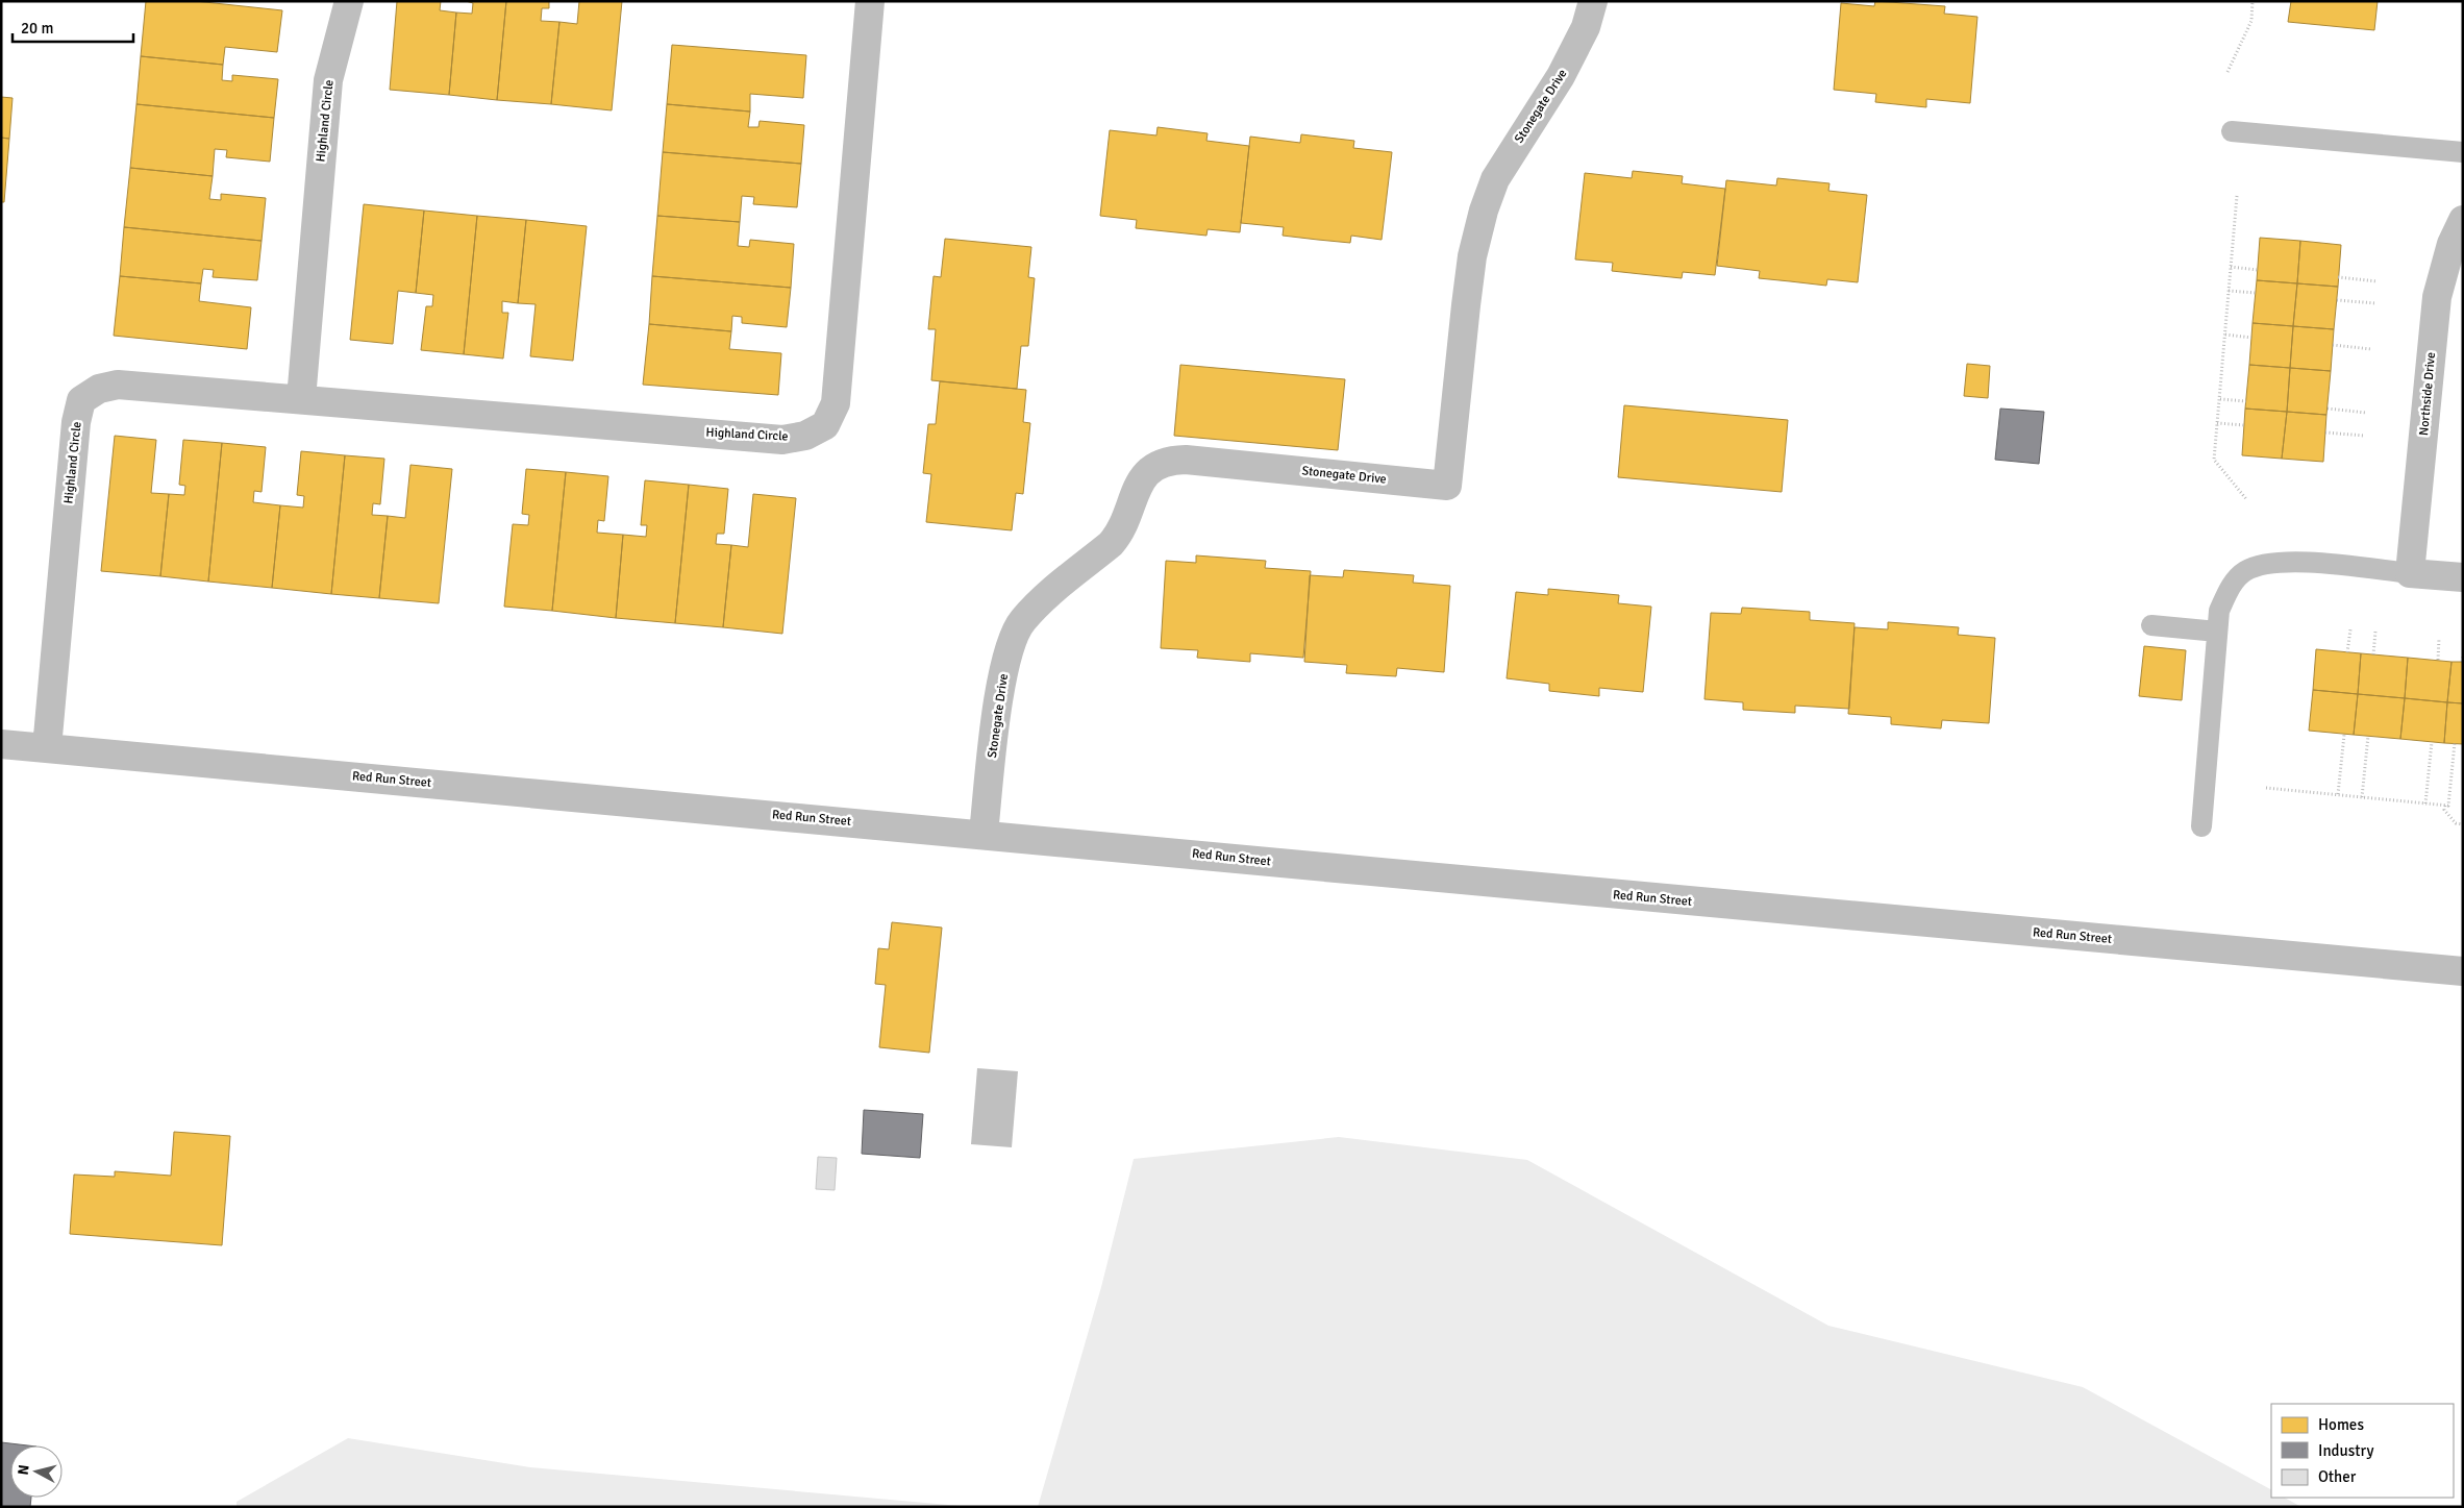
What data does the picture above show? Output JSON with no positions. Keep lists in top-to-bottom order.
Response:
{
  "streets": {
    "street": [
      "Stonegate Drive",
      "Highland Circle",
      "Northside Drive",
      "Red Run Street"
    ]
  },
  "crossings": [
    ["Stonegate Drive", "Red Run Street"],
    ["Highland Circle", "Red Run Street"]
  ],
  "legend": ["Homes", "Industry", "Other"],
  "scale_bar": "20 m",
  "north": "left"
}
